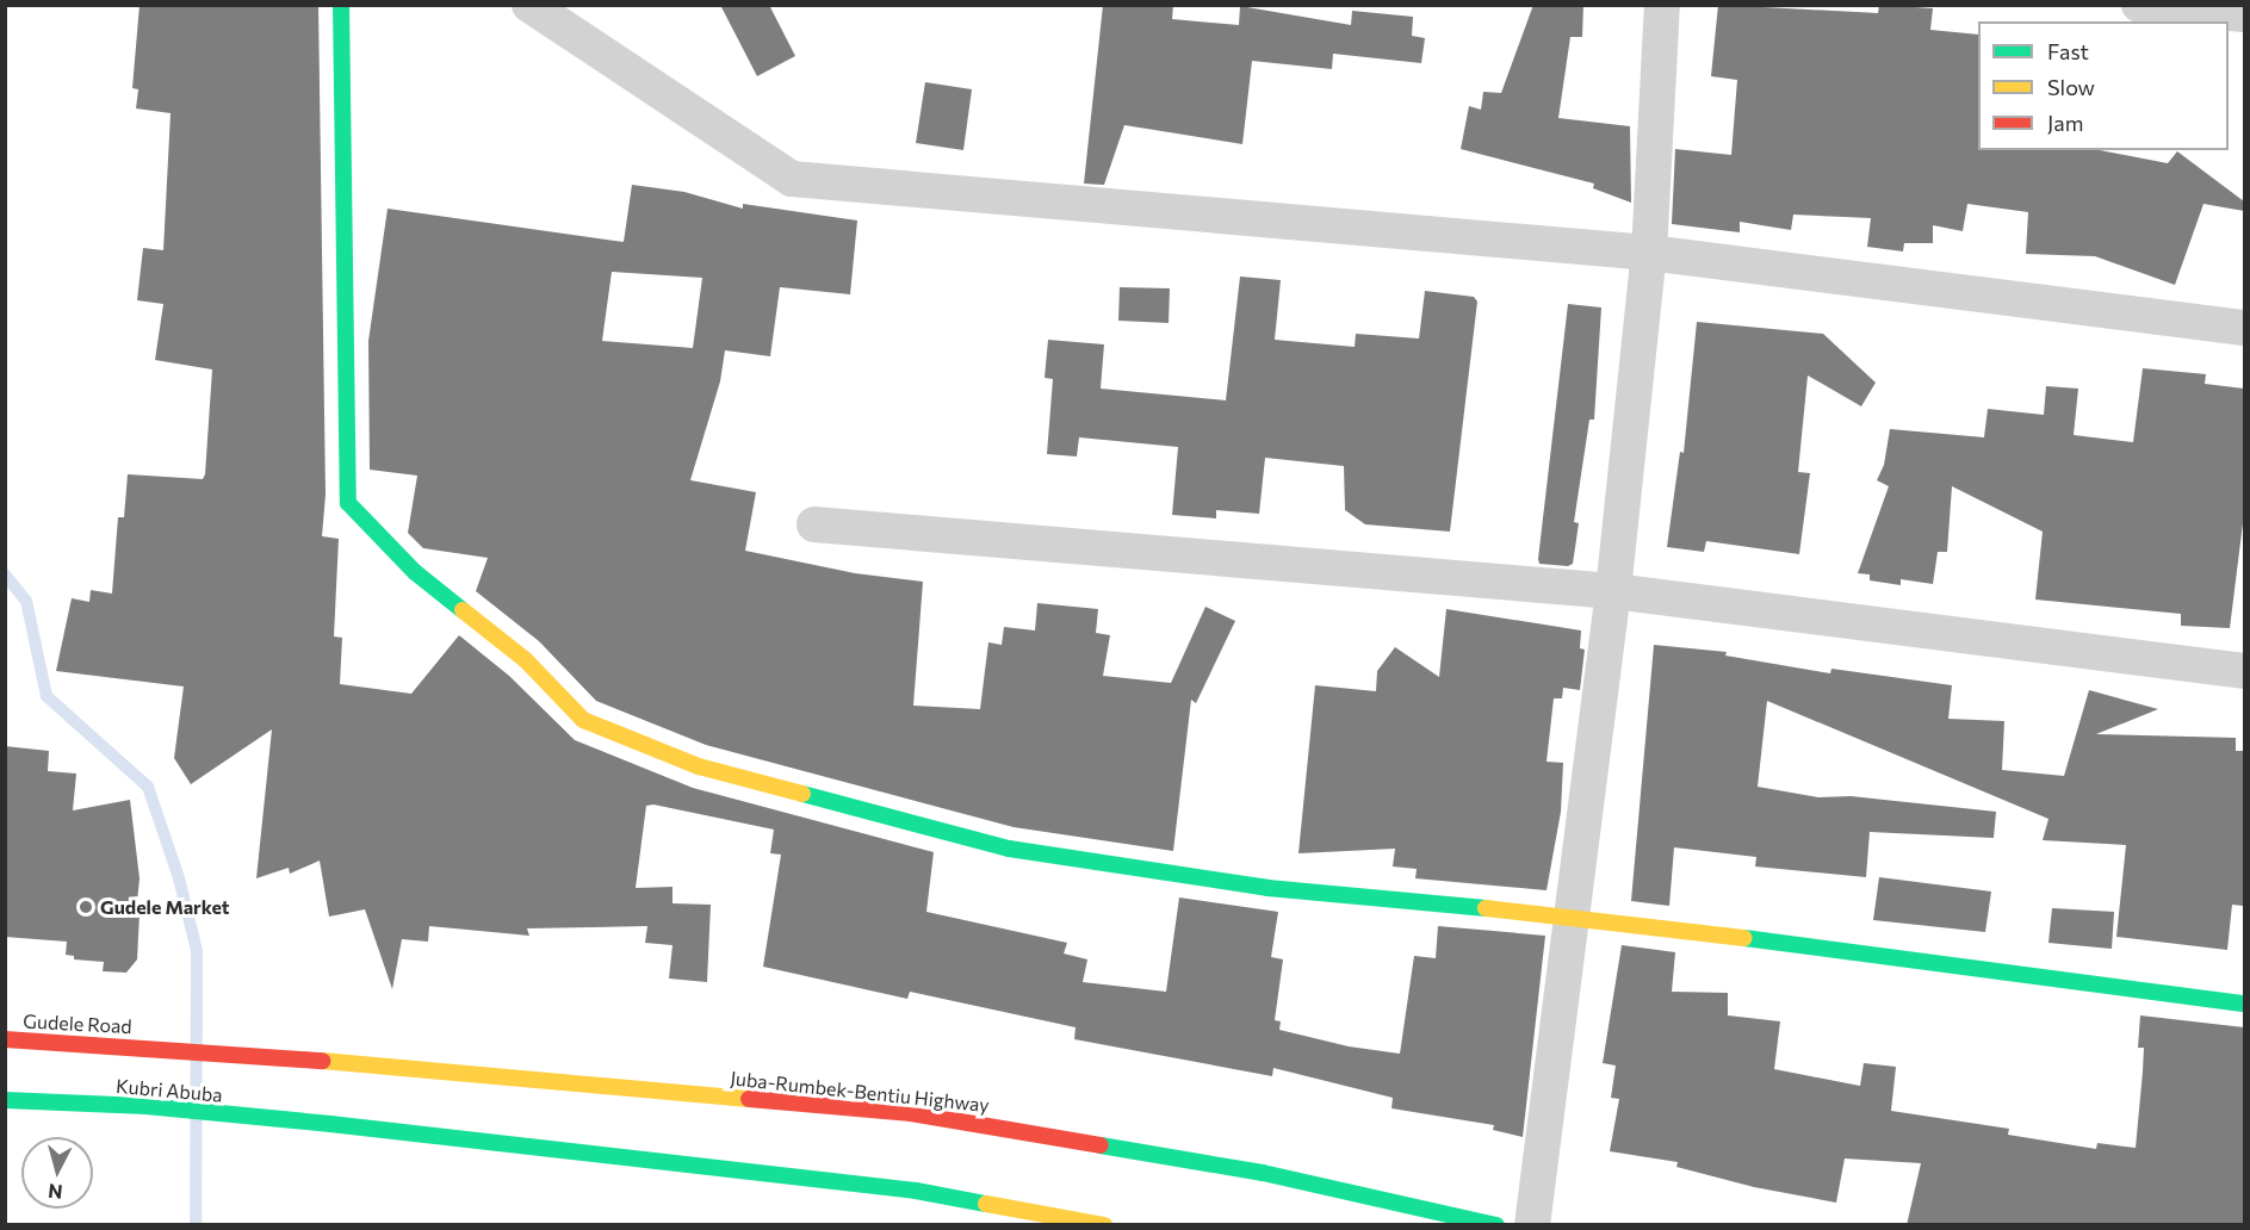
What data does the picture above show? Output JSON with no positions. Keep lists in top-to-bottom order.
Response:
{
  "streets": {
    "main road": ["Gudele Road", "Kubri Abuba", "Juba-Rumbek-Bentiu Highway"]
  },
  "crossings": [
    ["Gudele Road", "Juba-Rumbek-Bentiu Highway"]
  ],
  "places": ["Gudele Market"],
  "legend": ["Fast", "Slow", "Jam"],
  "north": "bottom"
}
